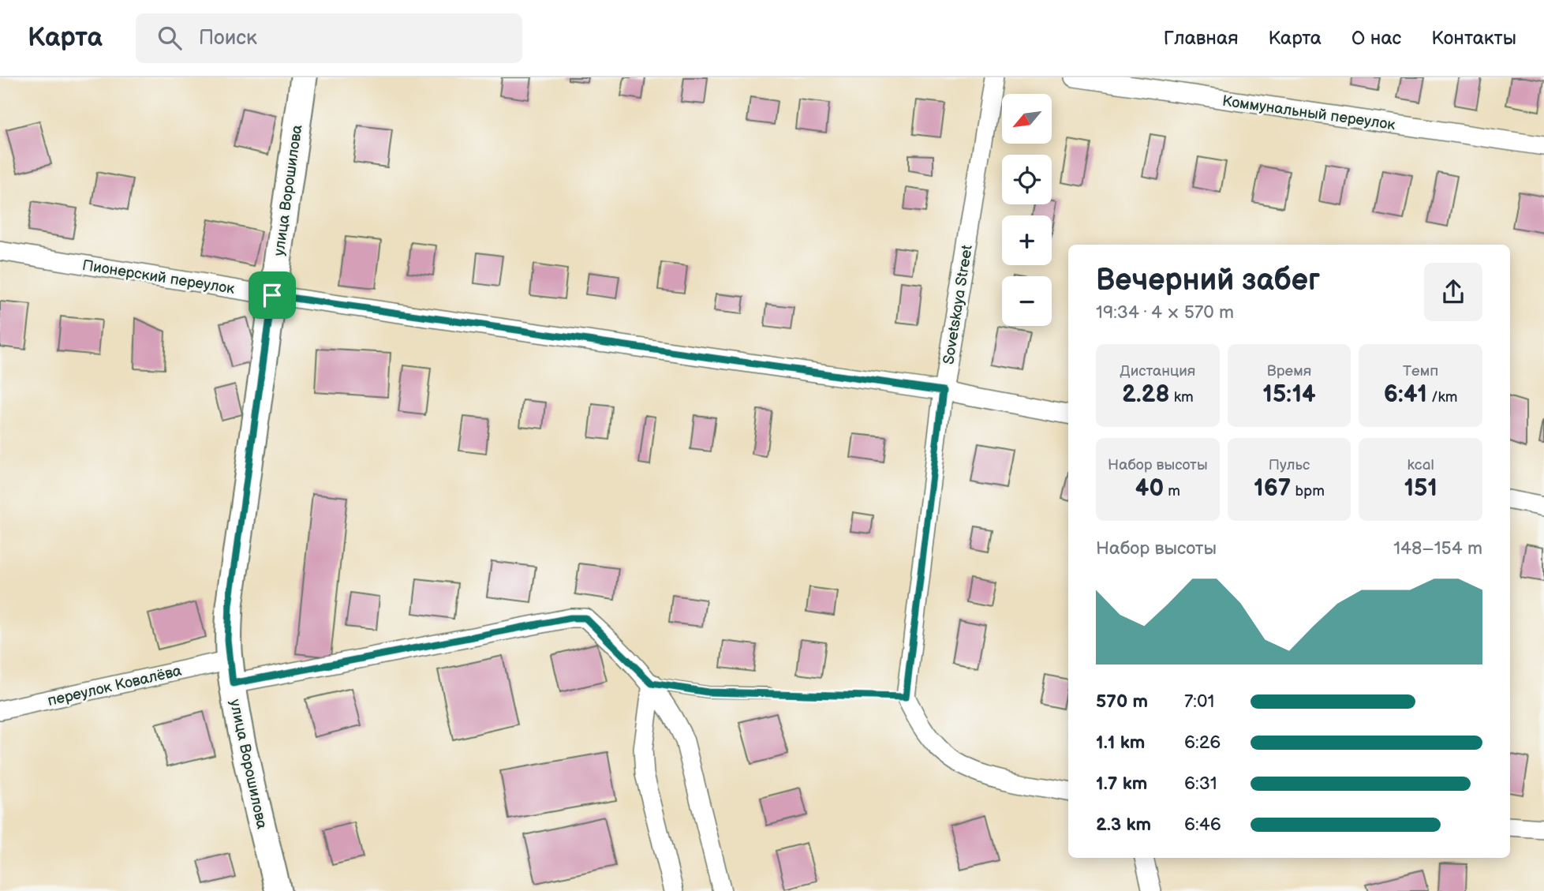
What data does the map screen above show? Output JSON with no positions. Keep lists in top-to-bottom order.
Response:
{
  "streets": {
    "main road": ["улица Ворошилова"],
    "street": [
      "Коммунальный переулок",
      "Пионерский переулок",
      "Sovetskaya Street",
      "переулок Ковалёва"
    ]
  },
  "crossings": [
    ["улица Ворошилова", "Пионерский переулок"],
    ["улица Ворошилова", "переулок Ковалёва"],
    ["Пионерский переулок", "Sovetskaya Street"]
  ],
  "north": "bottom left",
  "page": {
    "header": "Карта",
    "search": "Поиск",
    "nav": [
      "Главная",
      "Карта",
      "О нас",
      "Контакты"
    ],
    "map_buttons": ["+", "−"],
    "heading": ["Вечерний забег", "19:34 · 4 × 570 m"],
    "stats": [
      ["Дистанция", "2.28 km"],
      ["Время", "15:14"],
      ["Темп", "6:41 /km"],
      ["Набор высоты", "40 m"],
      ["Пульс", "167 bpm"],
      ["kcal", "151"]
    ],
    "chart": ["Набор высоты", "148–154 m"],
    "list": [
      {
        "name": "570 m",
        "note": "7:01"
      },
      {
        "name": "1.1 km",
        "note": "6:26"
      },
      {
        "name": "1.7 km",
        "note": "6:31"
      },
      {
        "name": "2.3 km",
        "note": "6:46"
      }
    ]
  }
}
